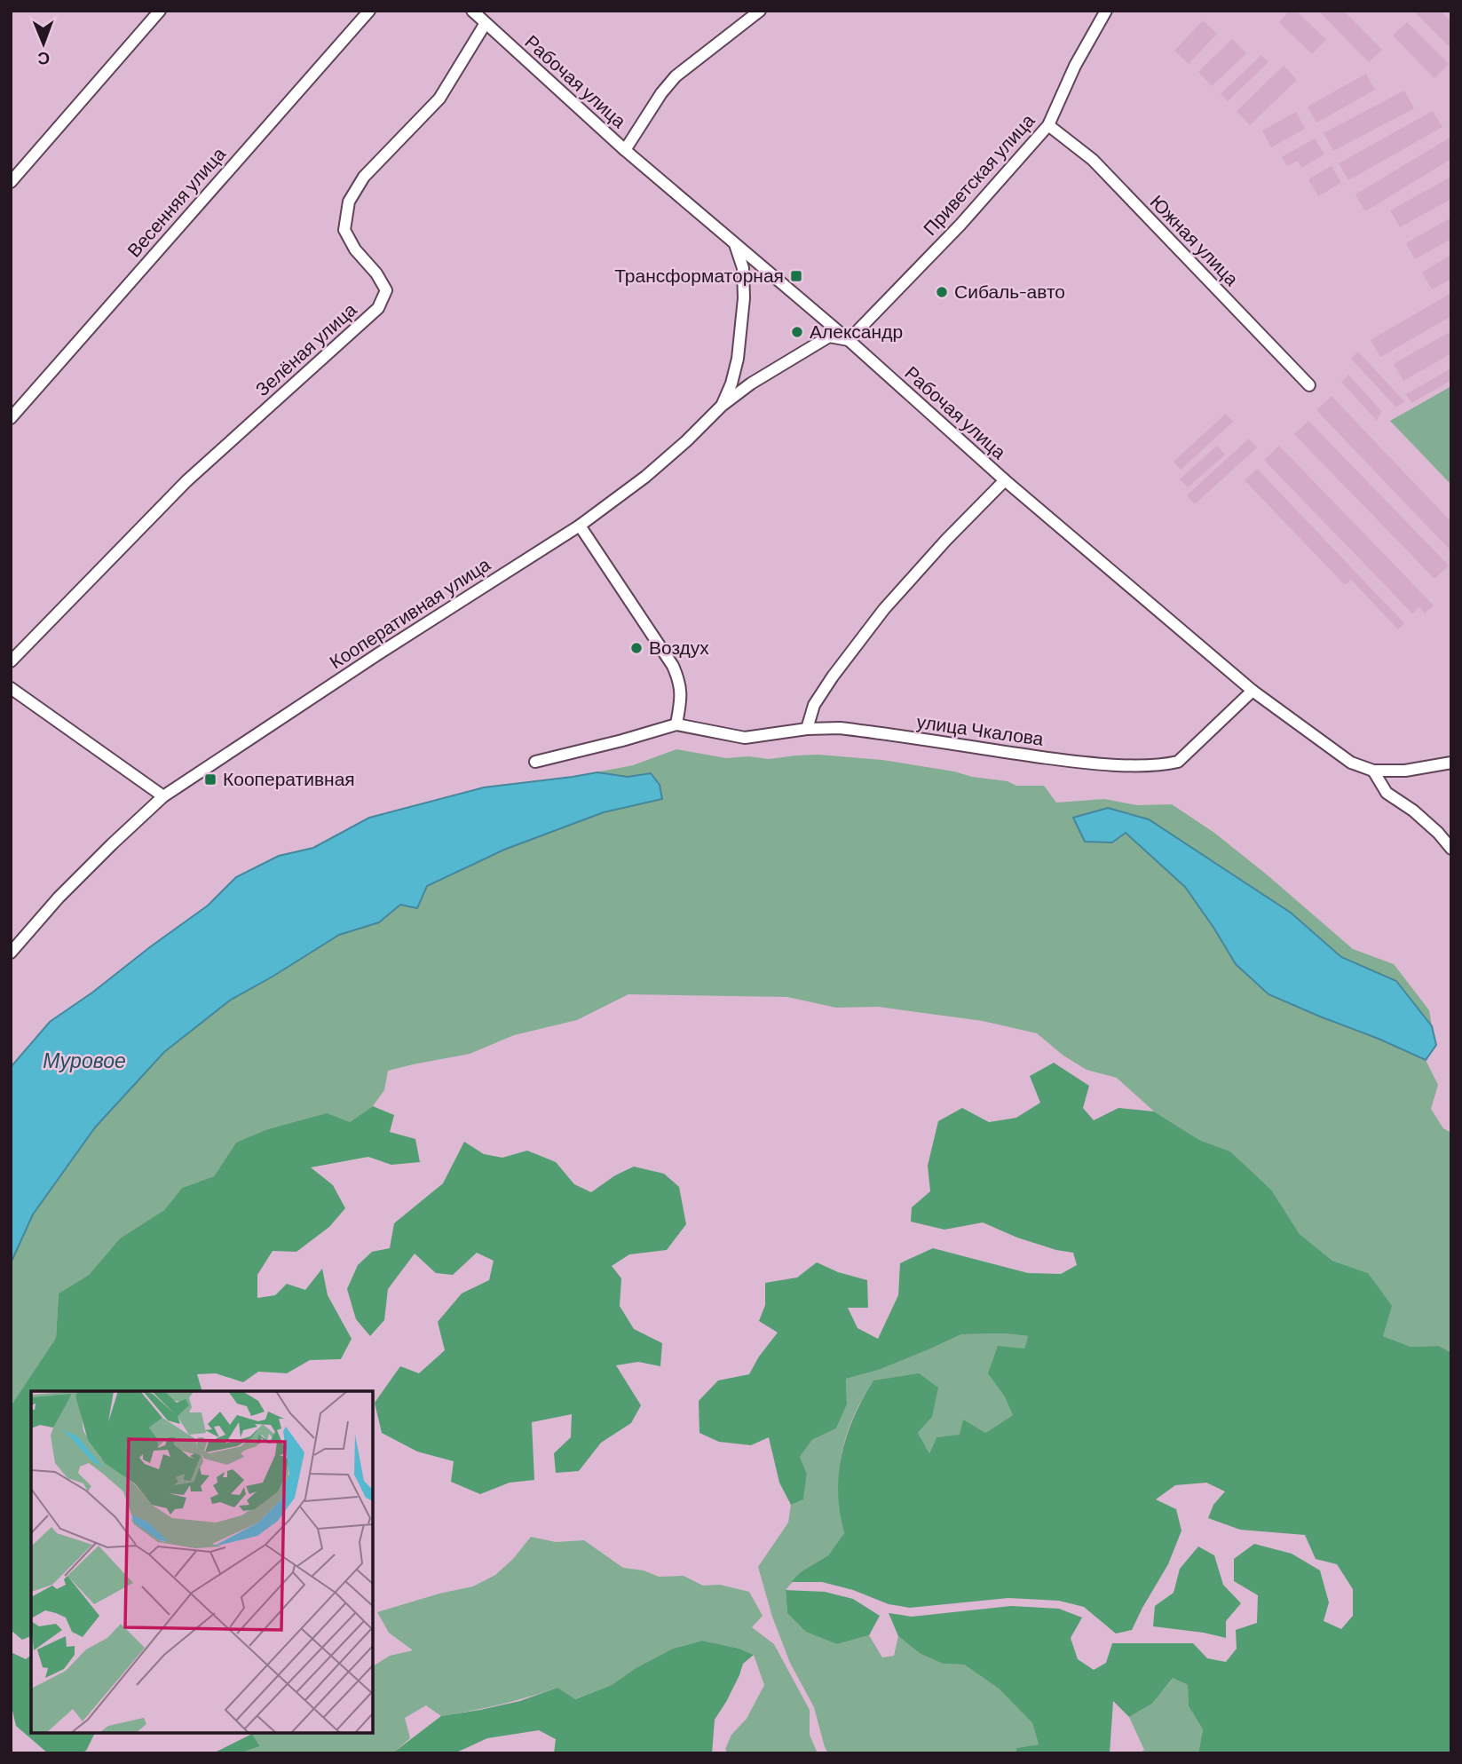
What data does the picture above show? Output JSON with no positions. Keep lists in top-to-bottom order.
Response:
{
  "streets": {
    "street": [
      "Рабочая улица",
      "Приветская улица",
      "Весенняя улица",
      "Южная улица",
      "Зелёная улица",
      "Кооперативная улица",
      "улица Чкалова"
    ]
  },
  "crossings": [
    ["Рабочая улица", "Приветская улица"],
    ["Рабочая улица", "Зелёная улица"],
    ["Рабочая улица", "Кооперативная улица"],
    ["Рабочая улица", "улица Чкалова"],
    ["Приветская улица", "Южная улица"],
    ["Приветская улица", "Кооперативная улица"]
  ],
  "water": ["Муровое"],
  "places": {
    "transit": ["Трансформаторная", "Кооперативная"],
    "other": ["Сибаль-авто", "Александр", "Воздух"]
  },
  "north": "bottom"
}
